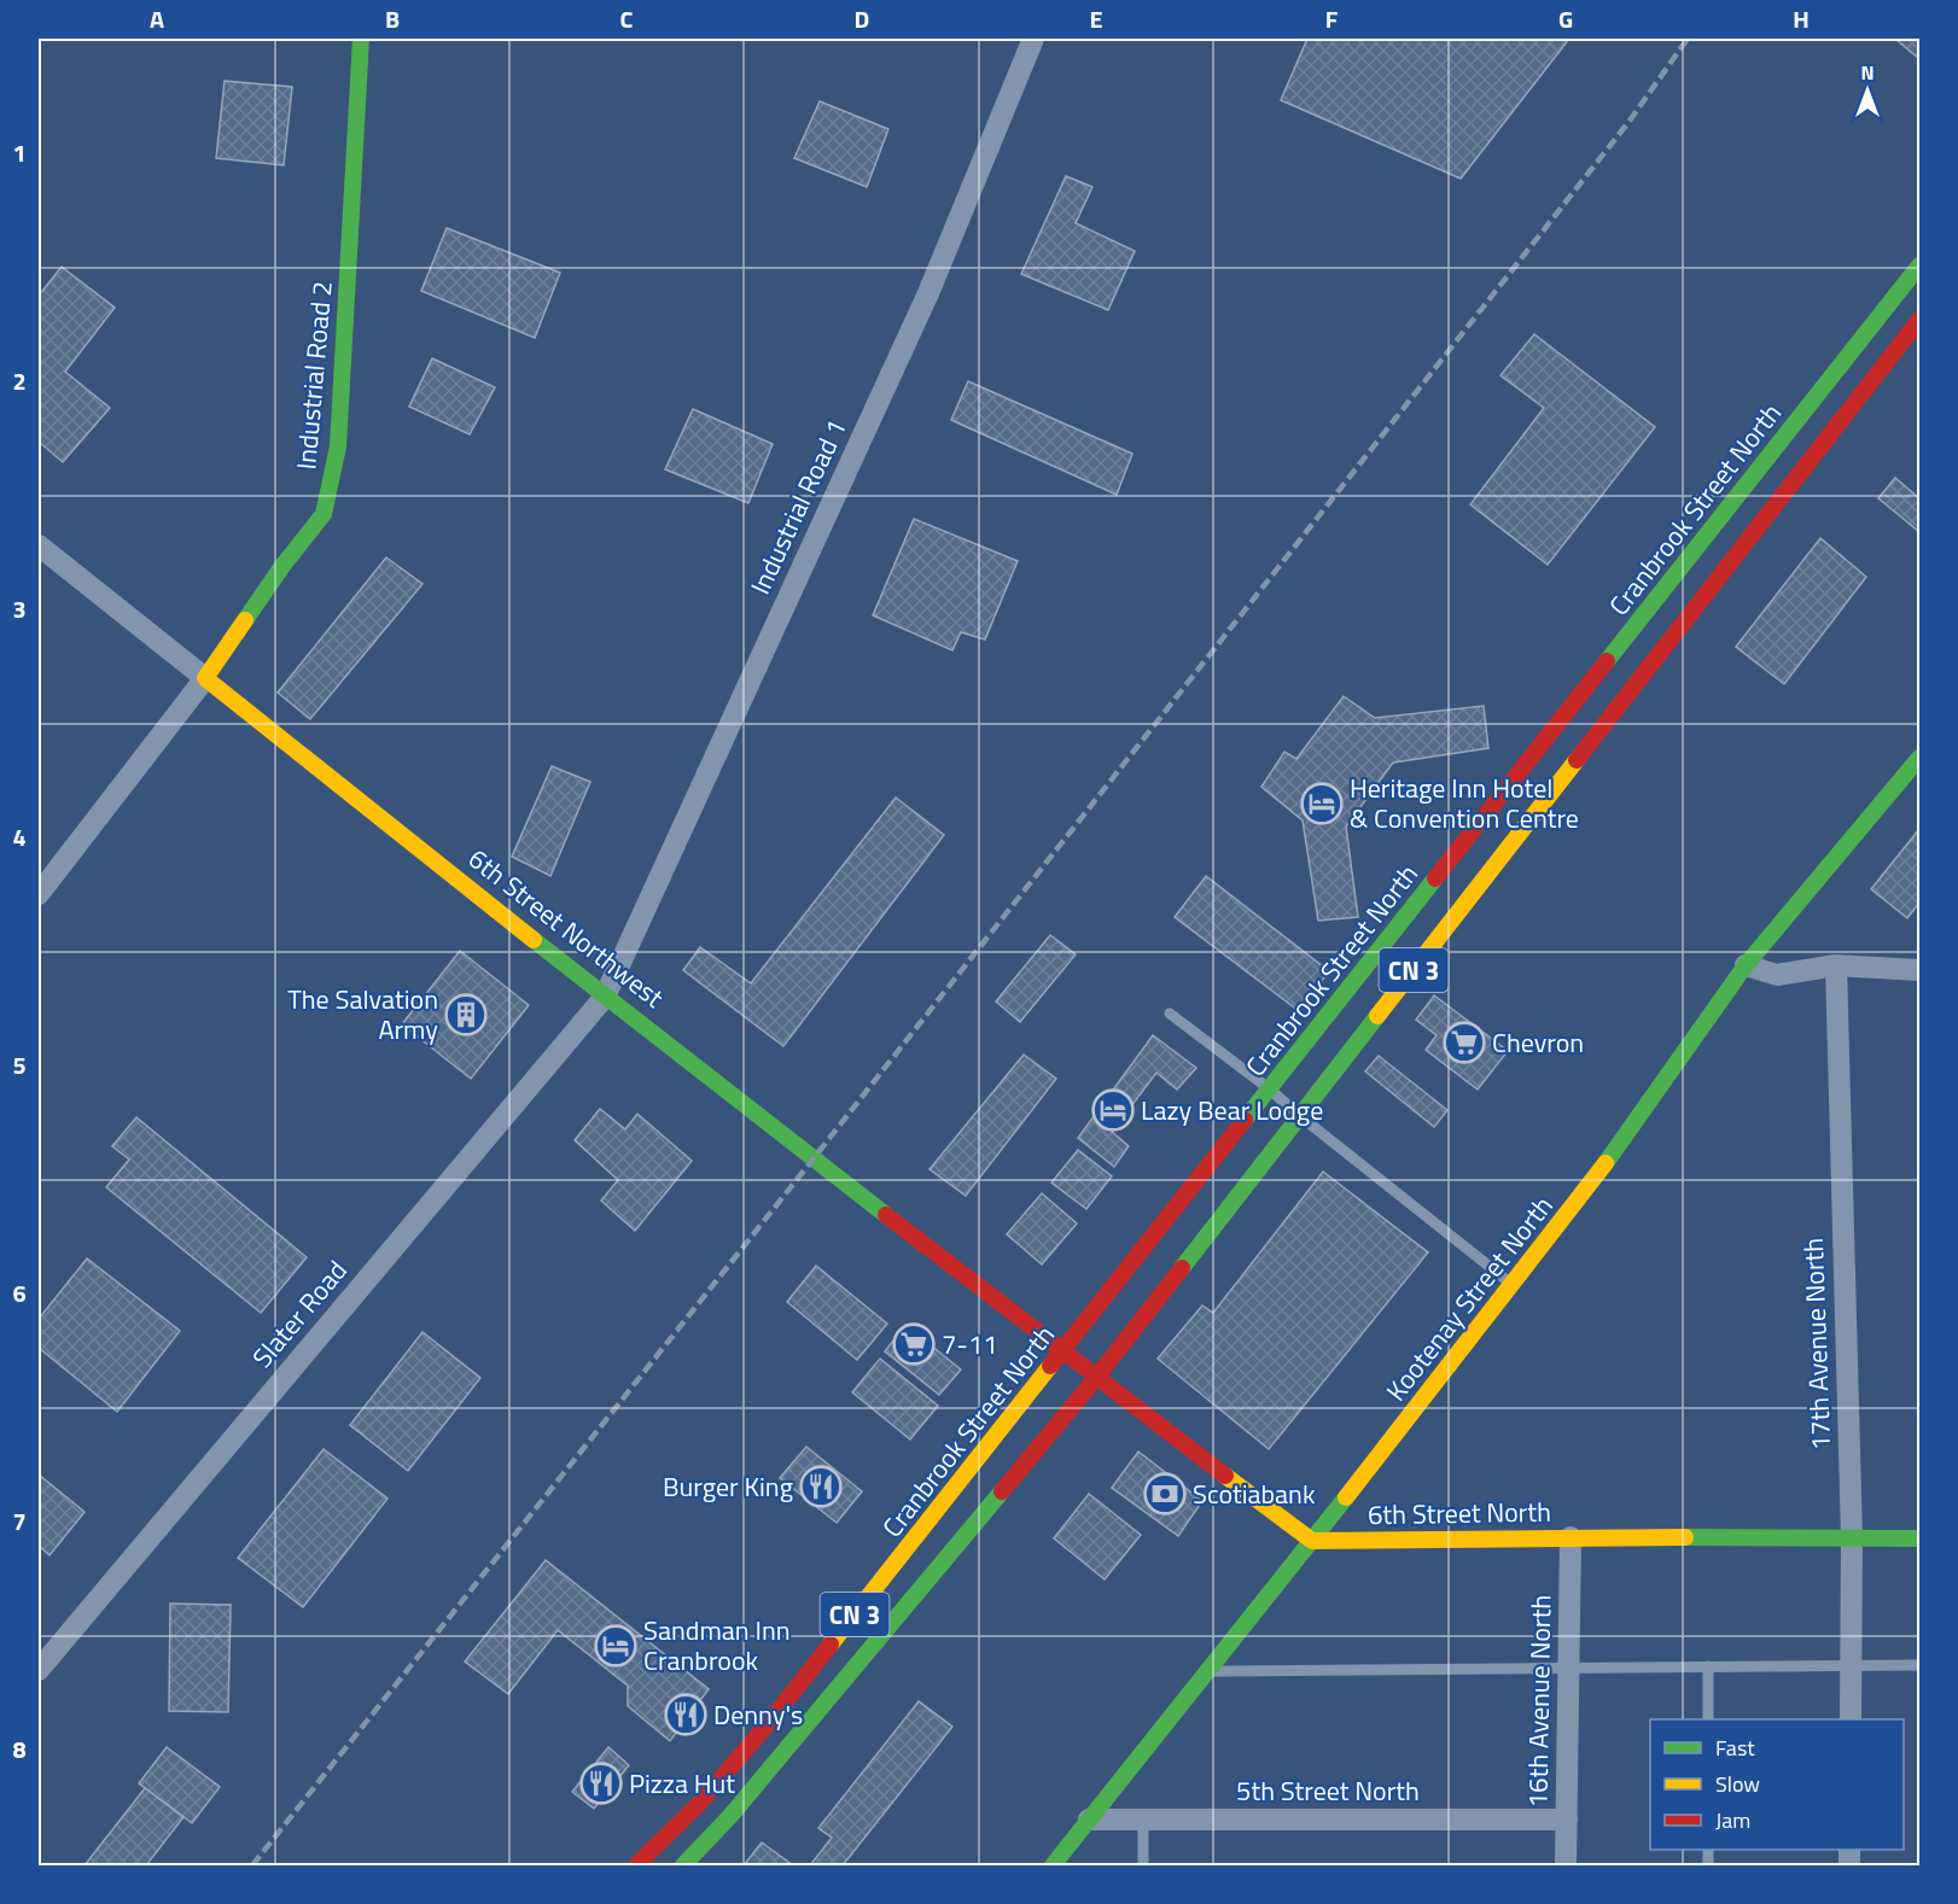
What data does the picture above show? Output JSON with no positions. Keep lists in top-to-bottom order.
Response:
{
  "streets": {
    "main road": [
      "Industrial Road 2",
      "Cranbrook Street North",
      "6th Street Northwest",
      "CN 3",
      "Kootenay Street North",
      "6th Street North"
    ],
    "street": [
      "Industrial Road 1",
      "Slater Road",
      "17th Avenue North",
      "16th Avenue North",
      "5th Street North"
    ]
  },
  "crossings": [
    ["Industrial Road 2", "6th Street Northwest"],
    ["Industrial Road 1", "6th Street Northwest"],
    ["Industrial Road 1", "Slater Road"],
    ["Cranbrook Street North", "6th Street Northwest"],
    ["6th Street Northwest", "Slater Road"],
    ["Kootenay Street North", "6th Street North"],
    ["Kootenay Street North", "5th Street North"],
    ["17th Avenue North", "6th Street North"],
    ["6th Street North", "16th Avenue North"],
    ["16th Avenue North", "5th Street North"]
  ],
  "places": {
    "hotel": ["Heritage Inn Hotel & Convention Centre", "Lazy Bear Lodge", "Sandman Inn Cranbrook"],
    "building": ["The Salvation Army"],
    "supermarket": ["Chevron", "7-11"],
    "restaurant": ["Burger King", "Denny's", "Pizza Hut"],
    "bank": ["Scotiabank"]
  },
  "legend": ["Fast", "Slow", "Jam"],
  "north": "top",
  "grid": {
    "columns": [
      "A",
      "B",
      "C",
      "D",
      "E",
      "F",
      "G",
      "H"
    ],
    "rows": [
      "1",
      "2",
      "3",
      "4",
      "5",
      "6",
      "7",
      "8"
    ]
  }
}
